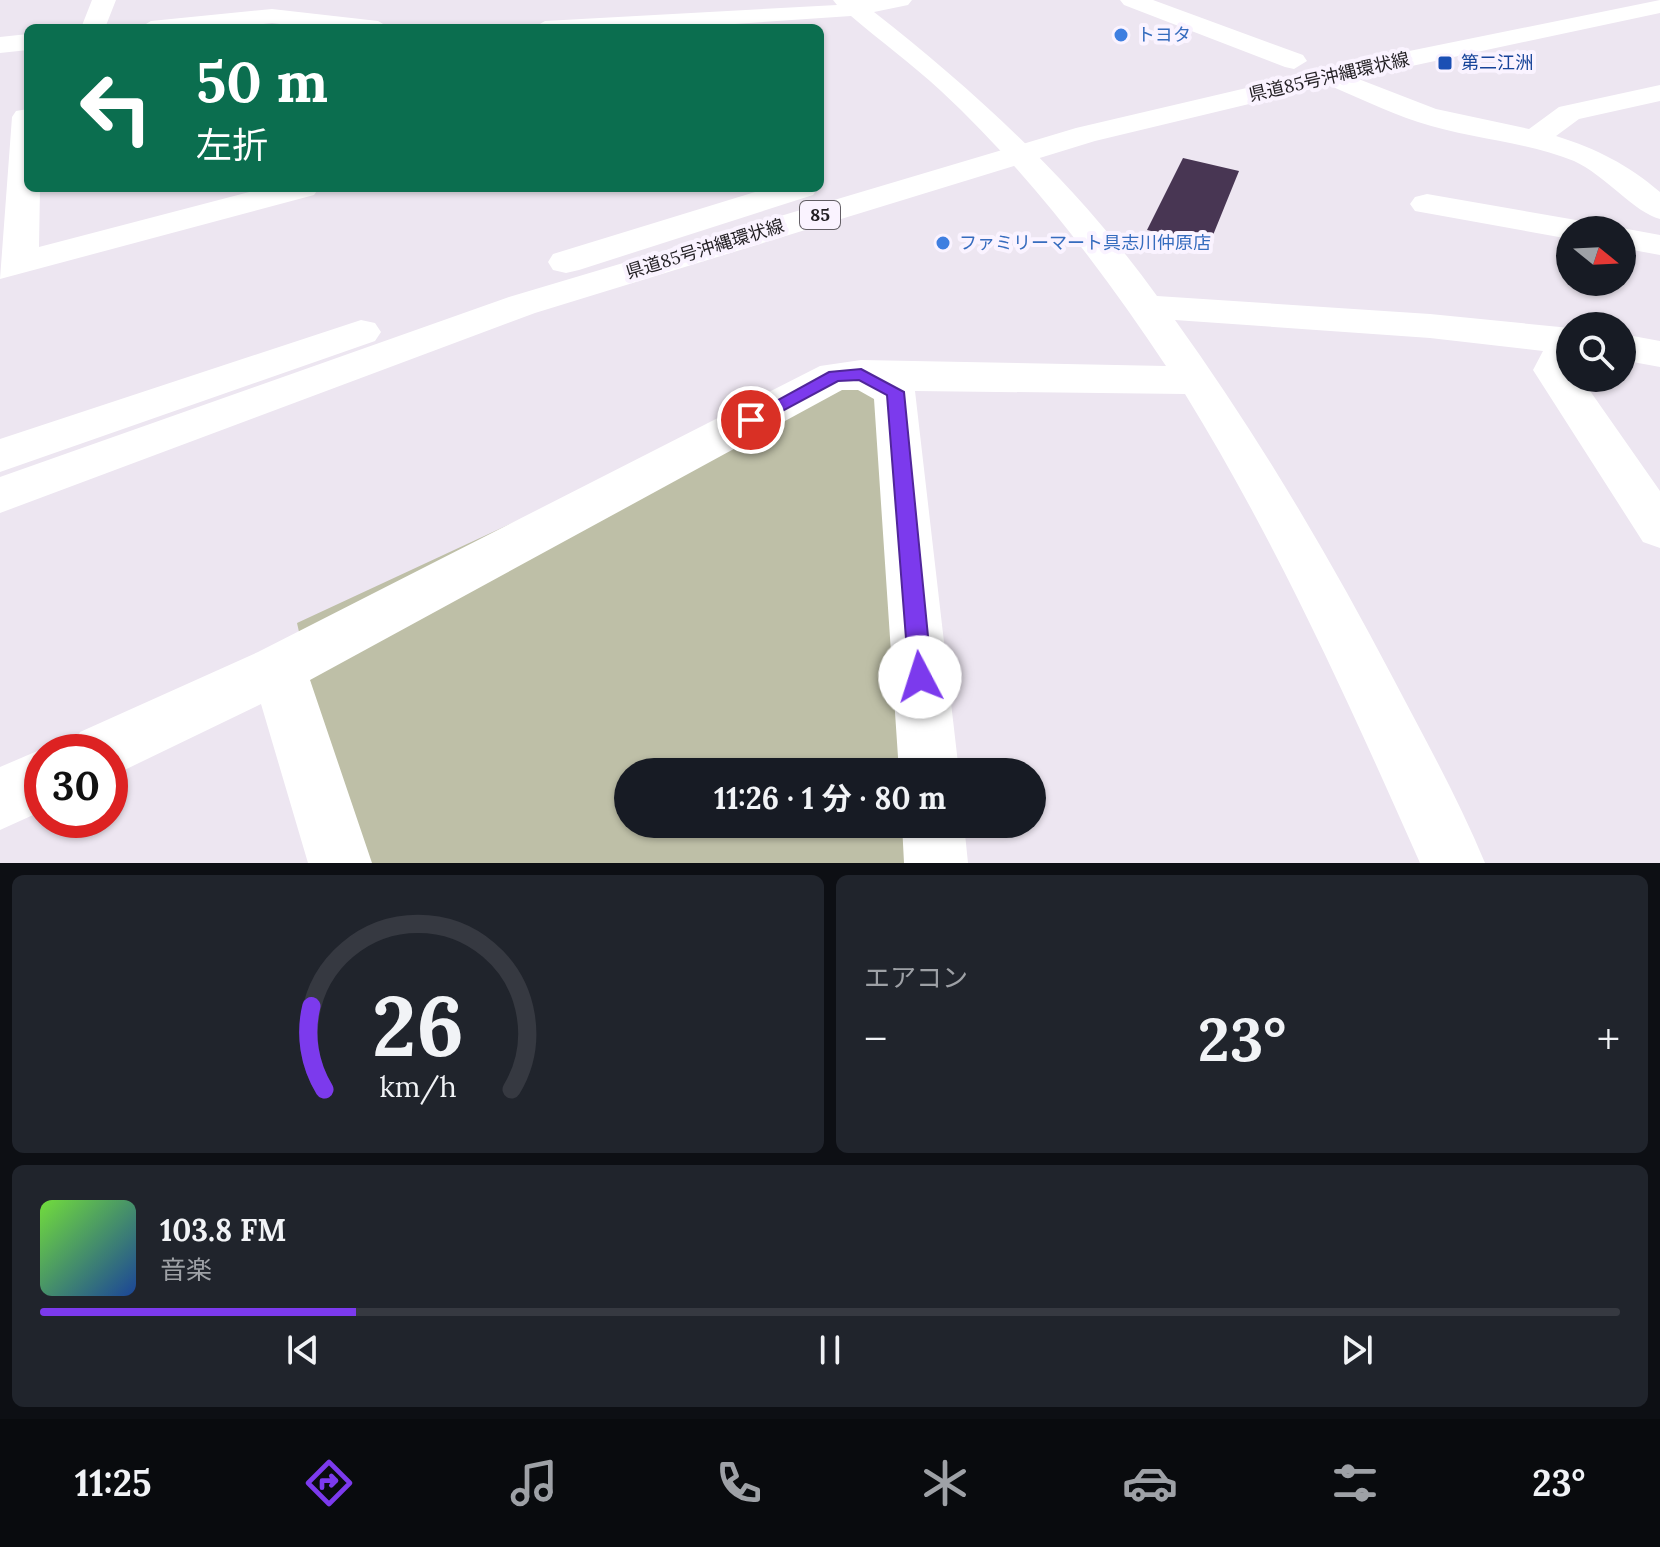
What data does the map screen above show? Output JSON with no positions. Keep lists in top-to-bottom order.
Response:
{
  "streets": {
    "street": ["県道85号沖縄環状線", "85"]
  },
  "places": {
    "other": ["トヨタ", "ファミリーマート具志川仲原店"],
    "transit": ["第二江洲"]
  },
  "north": "right",
  "page": {
    "turn": ["50 m", "左折"],
    "limit": "30",
    "trip": "11:26 · 1 分 · 80 m",
    "tile": "エアコン",
    "heat": ["−", "23°", "+"],
    "song": ["103.8 FM", "音楽"],
    "tabs": ["11:25", "23°"],
    "gauge": ["26", "km/h"]
  }
}
